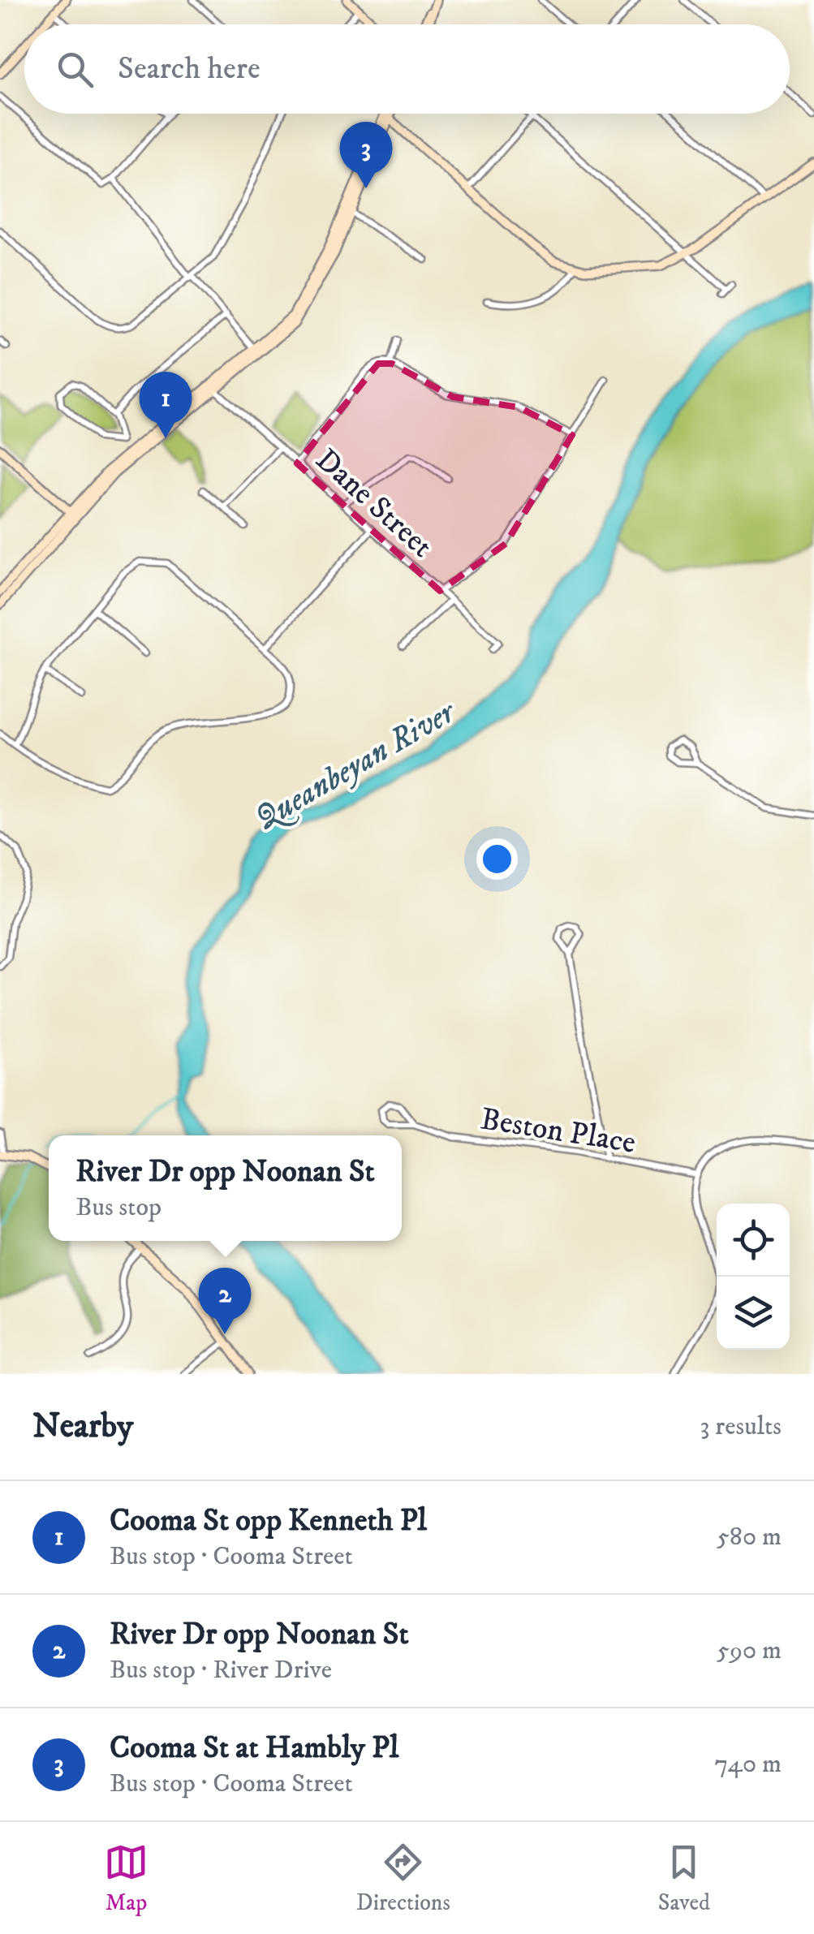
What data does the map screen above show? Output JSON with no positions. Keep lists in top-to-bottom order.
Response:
{
  "streets": {
    "street": ["Dane Street", "Beston Place"]
  },
  "water": ["Queanbeyan River"],
  "page": {
    "search": "Search here",
    "pins": ["3", "1", "2"],
    "popup": ["River Dr opp Noonan St", "Bus stop"],
    "heading": ["Nearby", "3 results"],
    "list": [
      {
        "mark": "1",
        "name": "Cooma St opp Kenneth Pl",
        "note": "Bus stop · Cooma Street",
        "value": "580 m"
      },
      {
        "mark": "2",
        "name": "River Dr opp Noonan St",
        "note": "Bus stop · River Drive",
        "value": "590 m"
      },
      {
        "mark": "3",
        "name": "Cooma St at Hambly Pl",
        "note": "Bus stop · Cooma Street",
        "value": "740 m"
      }
    ],
    "nav": ["Map", "Directions", "Saved"]
  }
}
